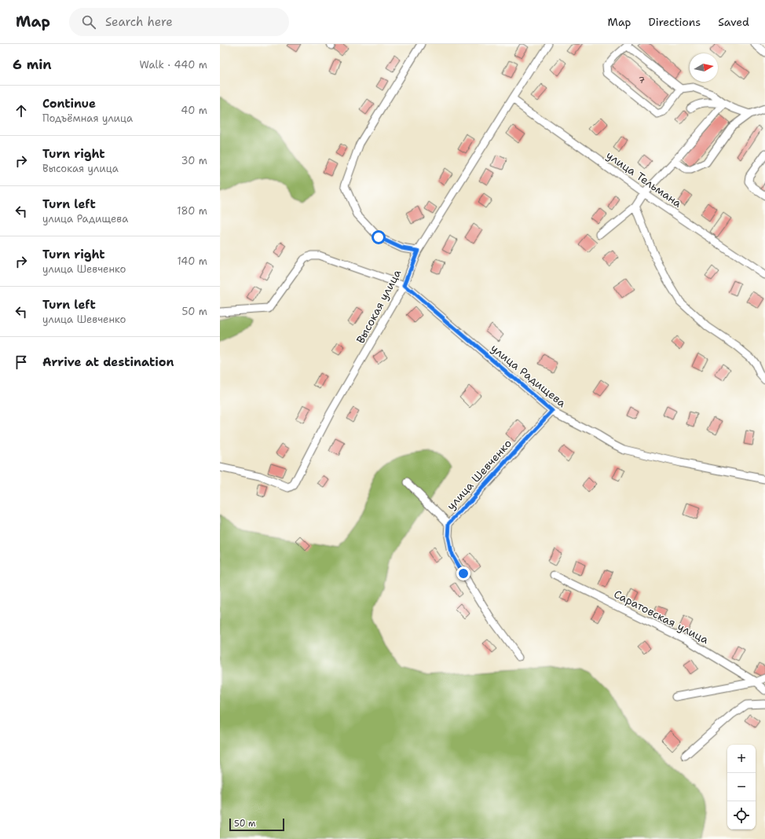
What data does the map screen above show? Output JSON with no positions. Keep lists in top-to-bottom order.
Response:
{
  "streets": {
    "street": [
      "улица Тельмана",
      "Высокая улица",
      "улица Радищева",
      "улица Шевченко",
      "Саратовская улица"
    ]
  },
  "crossings": [
    ["улица Тельмана", "Высокая улица"],
    ["Высокая улица", "улица Радищева"],
    ["улица Радищева", "улица Шевченко"]
  ],
  "house_numbers": ["7"],
  "scale_bar": "50 m",
  "north": "right",
  "page": {
    "header": "Map",
    "search": "Search here",
    "nav": ["Map", "Directions", "Saved"],
    "heading": ["6 min", "Walk · 440 m"],
    "list": [
      ["Continue", "Подъёмная улица", "40 m"],
      ["Turn right", "Высокая улица", "30 m"],
      ["Turn left", "улица Радищева", "180 m"],
      ["Turn right", "улица Шевченко", "140 m"],
      ["Turn left", "улица Шевченко", "50 m"],
      "Arrive at destination"
    ],
    "map_buttons": ["+", "−"],
    "scale": "50 m"
  }
}
